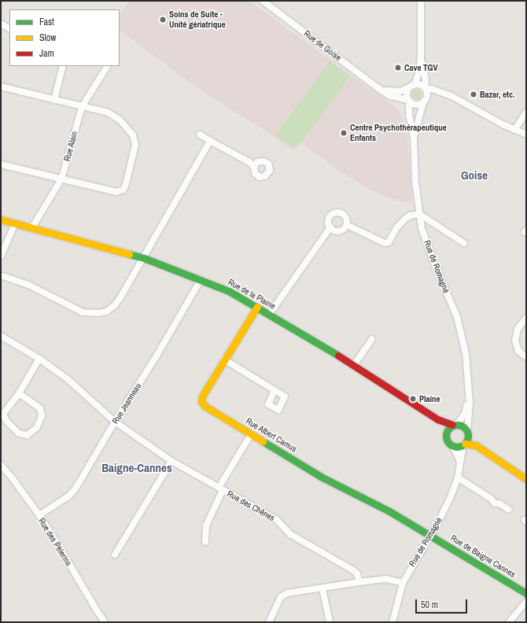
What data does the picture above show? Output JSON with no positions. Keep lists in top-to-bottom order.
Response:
{
  "streets": {
    "street": [
      "Rue de Goise",
      "Rue Alain",
      "Rue de Romagné",
      "Rue de la Plaine",
      "Rue Jeanneau",
      "Rue Albert Camus",
      "Rue des Chênes",
      "Rue des Pèlerins",
      "Rue de Baigne Cannes"
    ]
  },
  "crossings": [
    ["Rue de Goise", "Rue de Romagné"],
    ["Rue Alain", "Rue de la Plaine"],
    ["Rue de Romagné", "Rue de la Plaine"],
    ["Rue de Romagné", "Rue Albert Camus"],
    ["Rue de Romagné", "Rue de Baigne Cannes"],
    ["Rue de la Plaine", "Rue Jeanneau"],
    ["Rue de la Plaine", "Rue Albert Camus"],
    ["Rue Jeanneau", "Rue des Chênes"],
    ["Rue Jeanneau", "Rue des Pèlerins"],
    ["Rue Albert Camus", "Rue de Baigne Cannes"]
  ],
  "districts": ["Goise", "Baigne-Cannes"],
  "places": [
    "Soins de Suite - Unité gériatrique",
    "Cave TGV",
    "Bazar, etc.",
    "Centre Psychothérapeutique Enfants",
    "Plaine"
  ],
  "legend": ["Fast", "Slow", "Jam"],
  "scale_bar": "50 m"
}
